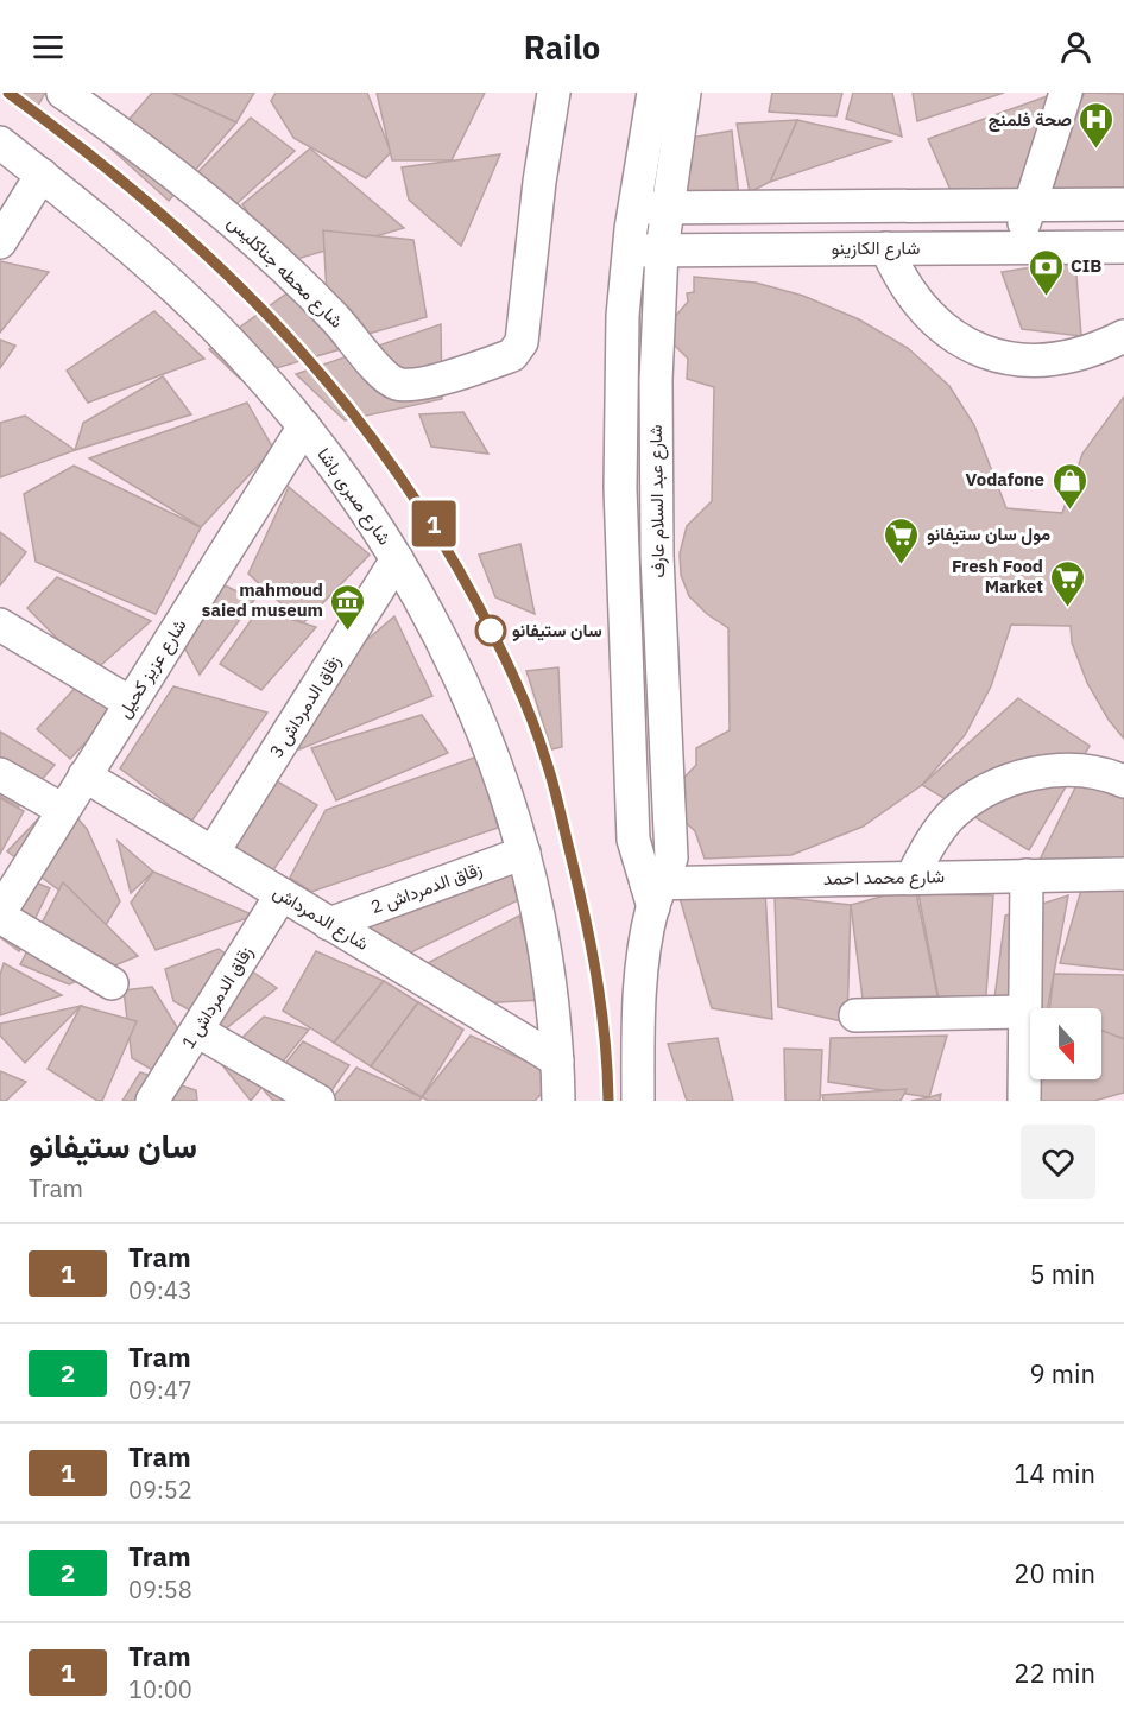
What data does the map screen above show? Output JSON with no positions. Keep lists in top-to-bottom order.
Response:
{
  "streets": {
    "street": [
      "شارع الكازينو",
      "شارع محطه جناكليس",
      "شارع صبرى باشا",
      "شارع عبد السلام عارف",
      "شارع عزيز كحيل",
      "زقاق الدمرداش 3",
      "شارع محمد احمد",
      "زقاق الدمرداش 2",
      "شارع الدمرداش",
      "زقاق الدمرداش 1"
    ]
  },
  "crossings": [
    ["شارع الكازينو", "شارع عبد السلام عارف"],
    ["شارع صبرى باشا", "شارع عزيز كحيل"],
    ["شارع صبرى باشا", "زقاق الدمرداش 3"],
    ["شارع صبرى باشا", "زقاق الدمرداش 2"],
    ["شارع صبرى باشا", "شارع الدمرداش"],
    ["شارع عبد السلام عارف", "شارع محمد احمد"],
    ["شارع عزيز كحيل", "شارع الدمرداش"],
    ["زقاق الدمرداش 3", "شارع الدمرداش"],
    ["زقاق الدمرداش 2", "شارع الدمرداش"],
    ["شارع الدمرداش", "زقاق الدمرداش 1"]
  ],
  "places": {
    "hospital": ["صحة فلمنج"],
    "bank": ["CIB"],
    "shop": ["Vodafone"],
    "supermarket": ["مول سان ستيفانو", "Fresh Food Market"],
    "other": ["سان ستيفانو"],
    "museum": ["mahmoud saied museum"]
  },
  "lines": ["tram line 1"],
  "north": "bottom",
  "page": {
    "header": "Railo",
    "on_map": "1",
    "heading": ["سان ستيفانو", "Tram"],
    "list": [
      {
        "mark": "1",
        "name": "Tram",
        "note": "09:43",
        "value": "5 min"
      },
      {
        "mark": "2",
        "name": "Tram",
        "note": "09:47",
        "value": "9 min"
      },
      {
        "mark": "1",
        "name": "Tram",
        "note": "09:52",
        "value": "14 min"
      },
      {
        "mark": "2",
        "name": "Tram",
        "note": "09:58",
        "value": "20 min"
      },
      {
        "mark": "1",
        "name": "Tram",
        "note": "10:00",
        "value": "22 min"
      }
    ]
  }
}
